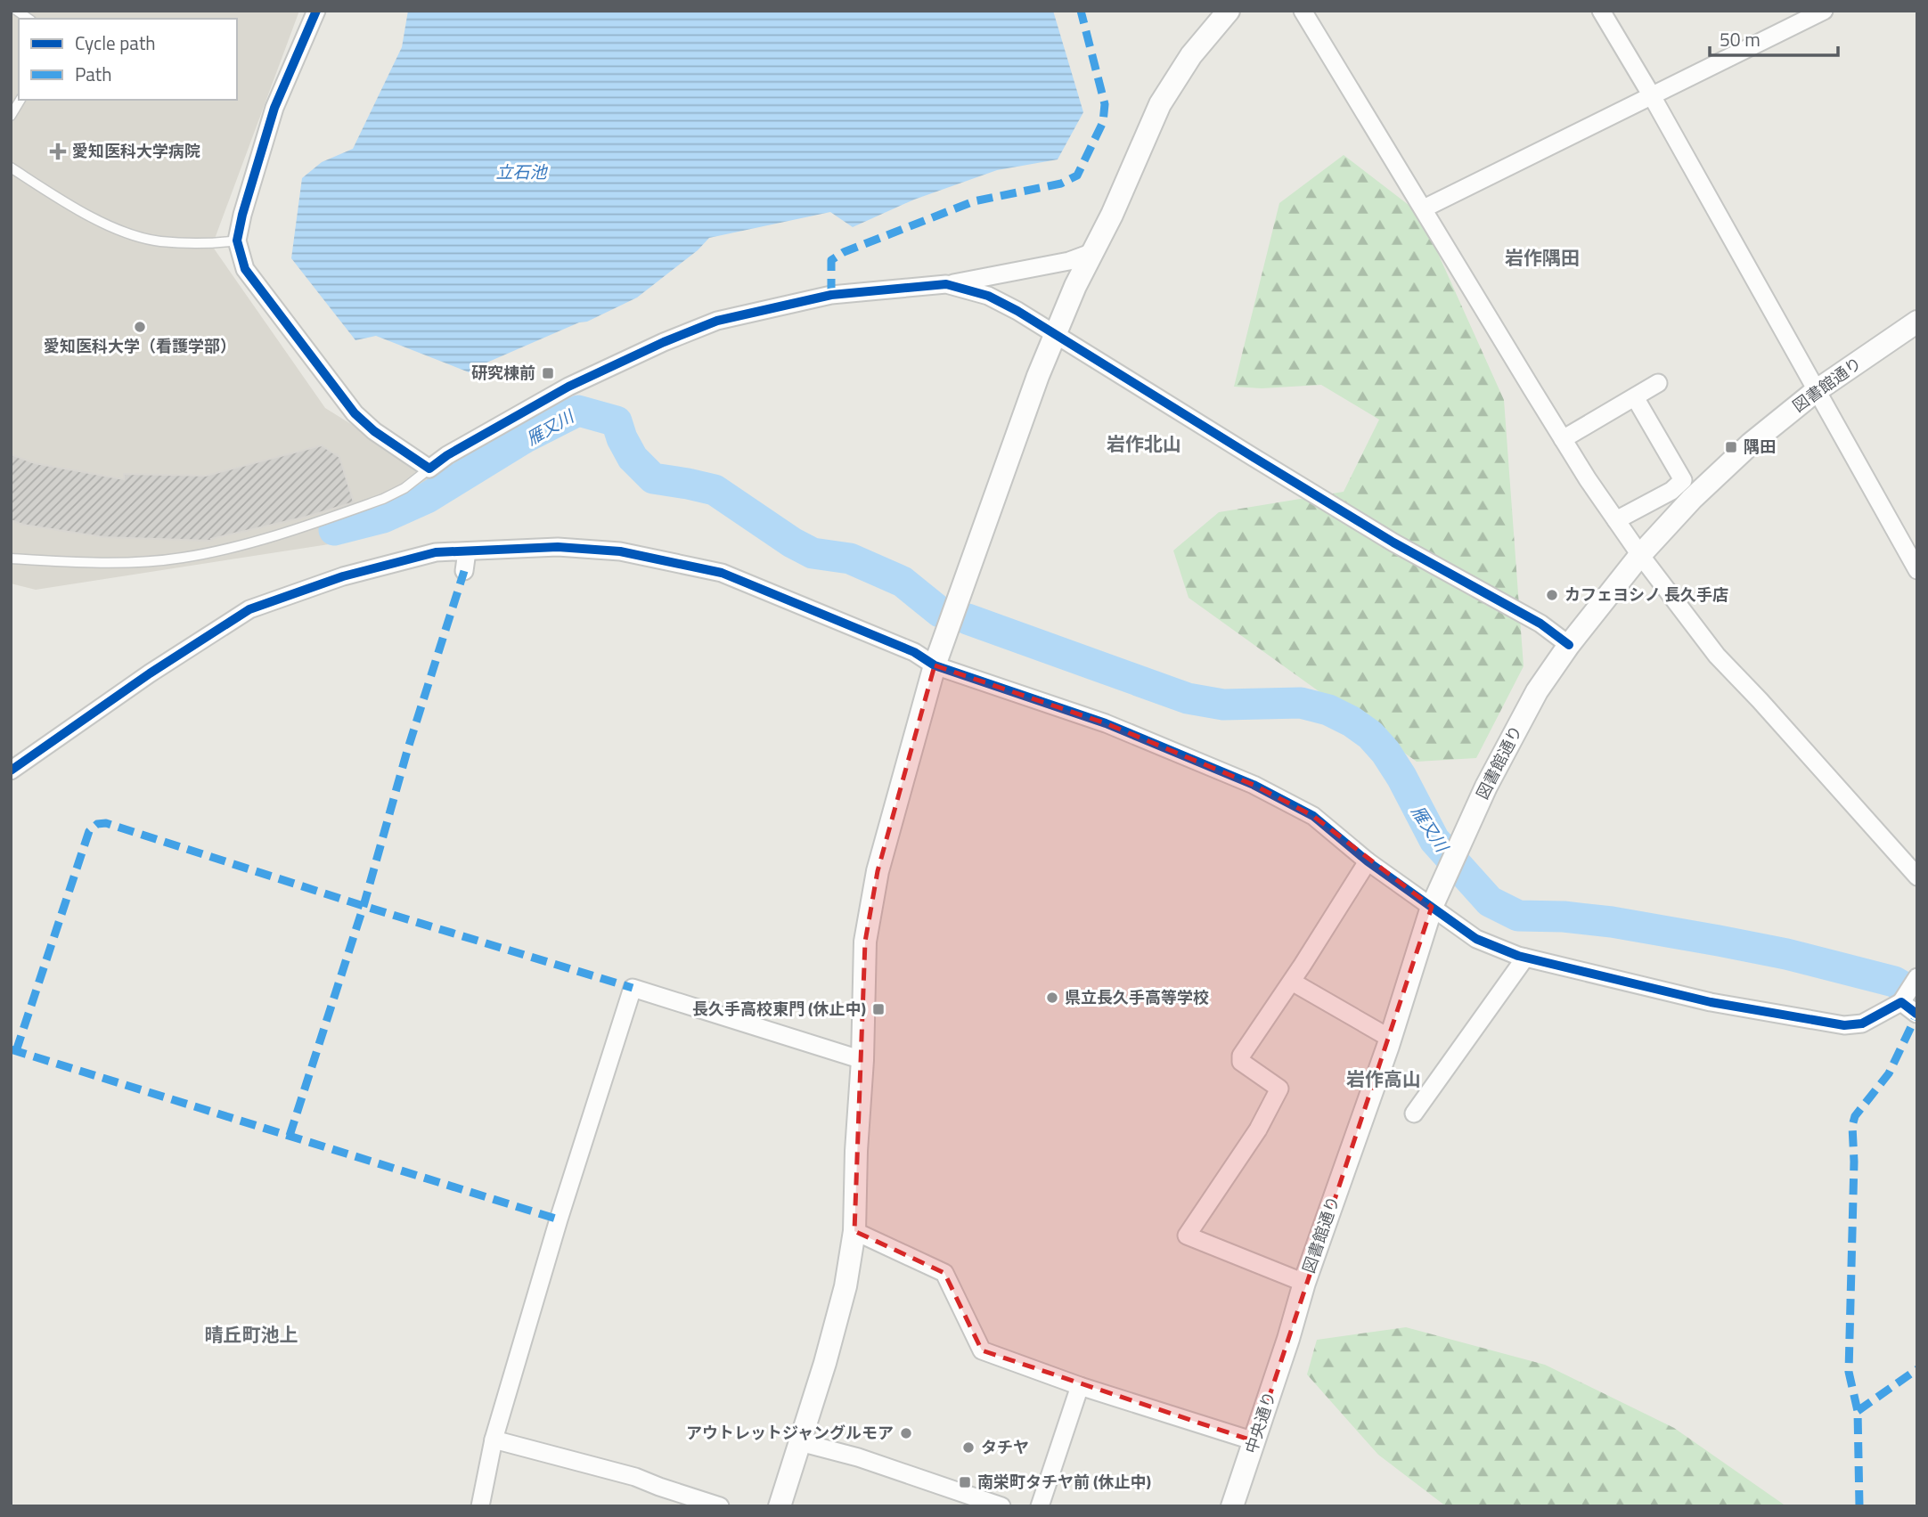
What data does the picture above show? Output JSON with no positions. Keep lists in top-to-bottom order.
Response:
{
  "streets": {
    "street": ["図書館通り", "中央通り"]
  },
  "crossings": [
    ["図書館通り", "中央通り"]
  ],
  "districts": [
    "岩作隅田",
    "岩作北山",
    "岩作高山",
    "晴丘町池上"
  ],
  "water": ["立石池", "雁又川"],
  "places": {
    "health": ["愛知医科大学病院"],
    "other": [
      "愛知医科大学（看護学部）",
      "カフェヨシノ 長久手店",
      "県立長久手高等学校",
      "アウトレットジャングルモア",
      "タチヤ"
    ],
    "transit": [
      "研究棟前",
      "隅田",
      "長久手高校東門 (休止中)",
      "南栄町タチヤ前 (休止中)"
    ]
  },
  "legend": ["Cycle path", "Path"],
  "scale_bar": "50 m"
}
